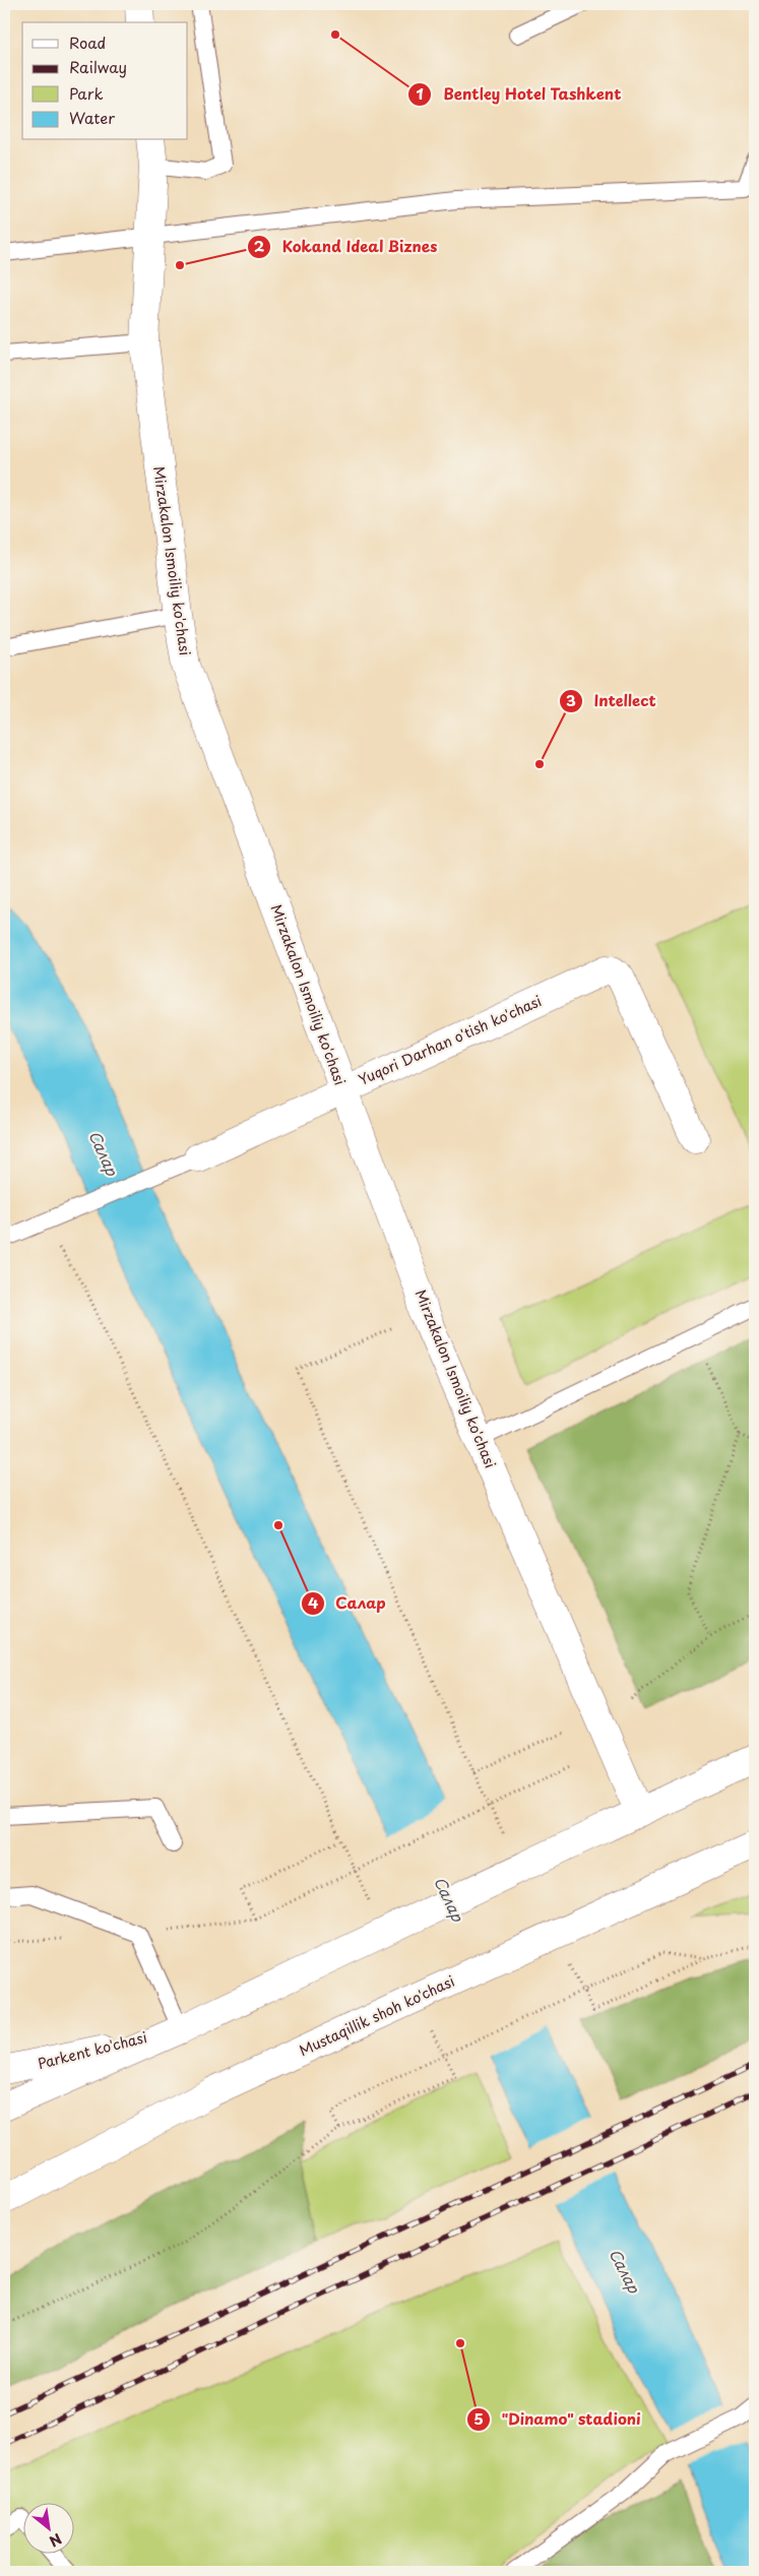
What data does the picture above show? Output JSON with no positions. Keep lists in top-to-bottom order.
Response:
{
  "streets": {
    "street": [
      "Mirzakalon Ismoiliy ko'chasi",
      "Yuqori Darhan o'tish ko'chasi",
      "Mustaqillik shoh ko'chasi",
      "Parkent ko'chasi"
    ]
  },
  "crossings": [
    ["Mirzakalon Ismoiliy ko'chasi", "Yuqori Darhan o'tish ko'chasi"]
  ],
  "water": ["Салар"],
  "places": [
    "Bentley Hotel Tashkent",
    "Kokand Ideal Biznes",
    "Intellect",
    "Салар",
    "\"Dinamo\" stadioni"
  ],
  "legend": [
    "Road",
    "Railway",
    "Park",
    "Water"
  ],
  "north": "bottom right"
}
